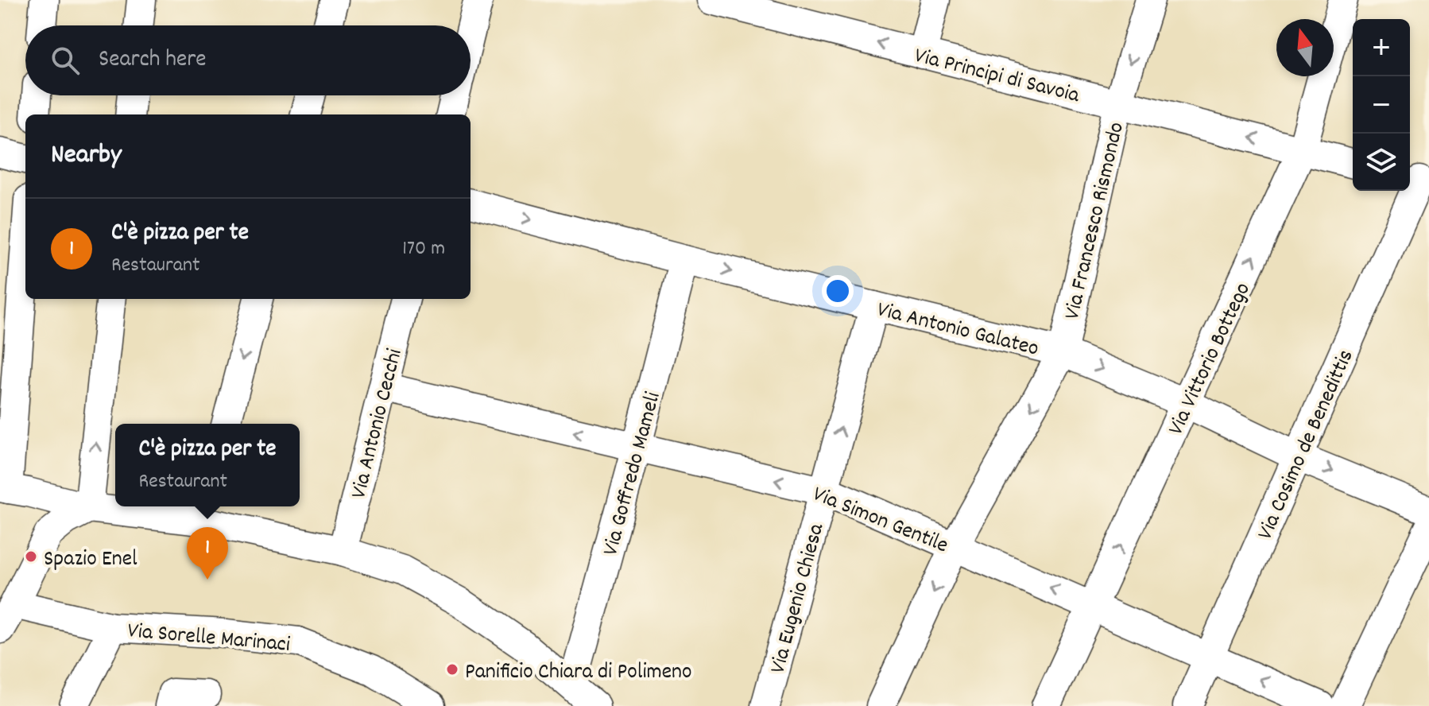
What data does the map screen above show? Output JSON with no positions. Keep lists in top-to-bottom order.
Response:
{
  "streets": {
    "street": [
      "Via Principi di Savoia",
      "Via Francesco Rismondo",
      "Via Antonio Galateo",
      "Via Vittorio Bottego",
      "Via Antonio Cecchi",
      "Via Cosimo de Benedittis",
      "Via Goffredo Mameli",
      "Via Simon Gentile",
      "Via Eugenio Chiesa",
      "Via Sorelle Marinaci"
    ]
  },
  "crossings": [
    ["Via Principi di Savoia", "Via Francesco Rismondo"],
    ["Via Principi di Savoia", "Via Vittorio Bottego"],
    ["Via Francesco Rismondo", "Via Antonio Galateo"],
    ["Via Francesco Rismondo", "Via Simon Gentile"],
    ["Via Antonio Galateo", "Via Vittorio Bottego"],
    ["Via Antonio Galateo", "Via Cosimo de Benedittis"],
    ["Via Antonio Galateo", "Via Goffredo Mameli"],
    ["Via Antonio Galateo", "Via Eugenio Chiesa"],
    ["Via Vittorio Bottego", "Via Simon Gentile"],
    ["Via Antonio Cecchi", "Via Simon Gentile"],
    ["Via Cosimo de Benedittis", "Via Simon Gentile"],
    ["Via Goffredo Mameli", "Via Simon Gentile"],
    ["Via Simon Gentile", "Via Eugenio Chiesa"]
  ],
  "one_way": [
    "Via Principi di Savoia",
    "Via Francesco Rismondo",
    "Via Antonio Galateo",
    "Via Vittorio Bottego",
    "Via Eugenio Chiesa"
  ],
  "places": ["Spazio Enel", "Panificio Chiara di Polimeno"],
  "north": "top",
  "page": {
    "map_buttons": ["+", "−"],
    "search": "Search here",
    "heading": "Nearby",
    "list": [
      {
        "mark": "1",
        "name": "C'è pizza per te",
        "note": "Restaurant",
        "value": "170 m"
      }
    ],
    "popup": ["C'è pizza per te", "Restaurant"],
    "pins": "1"
  }
}
